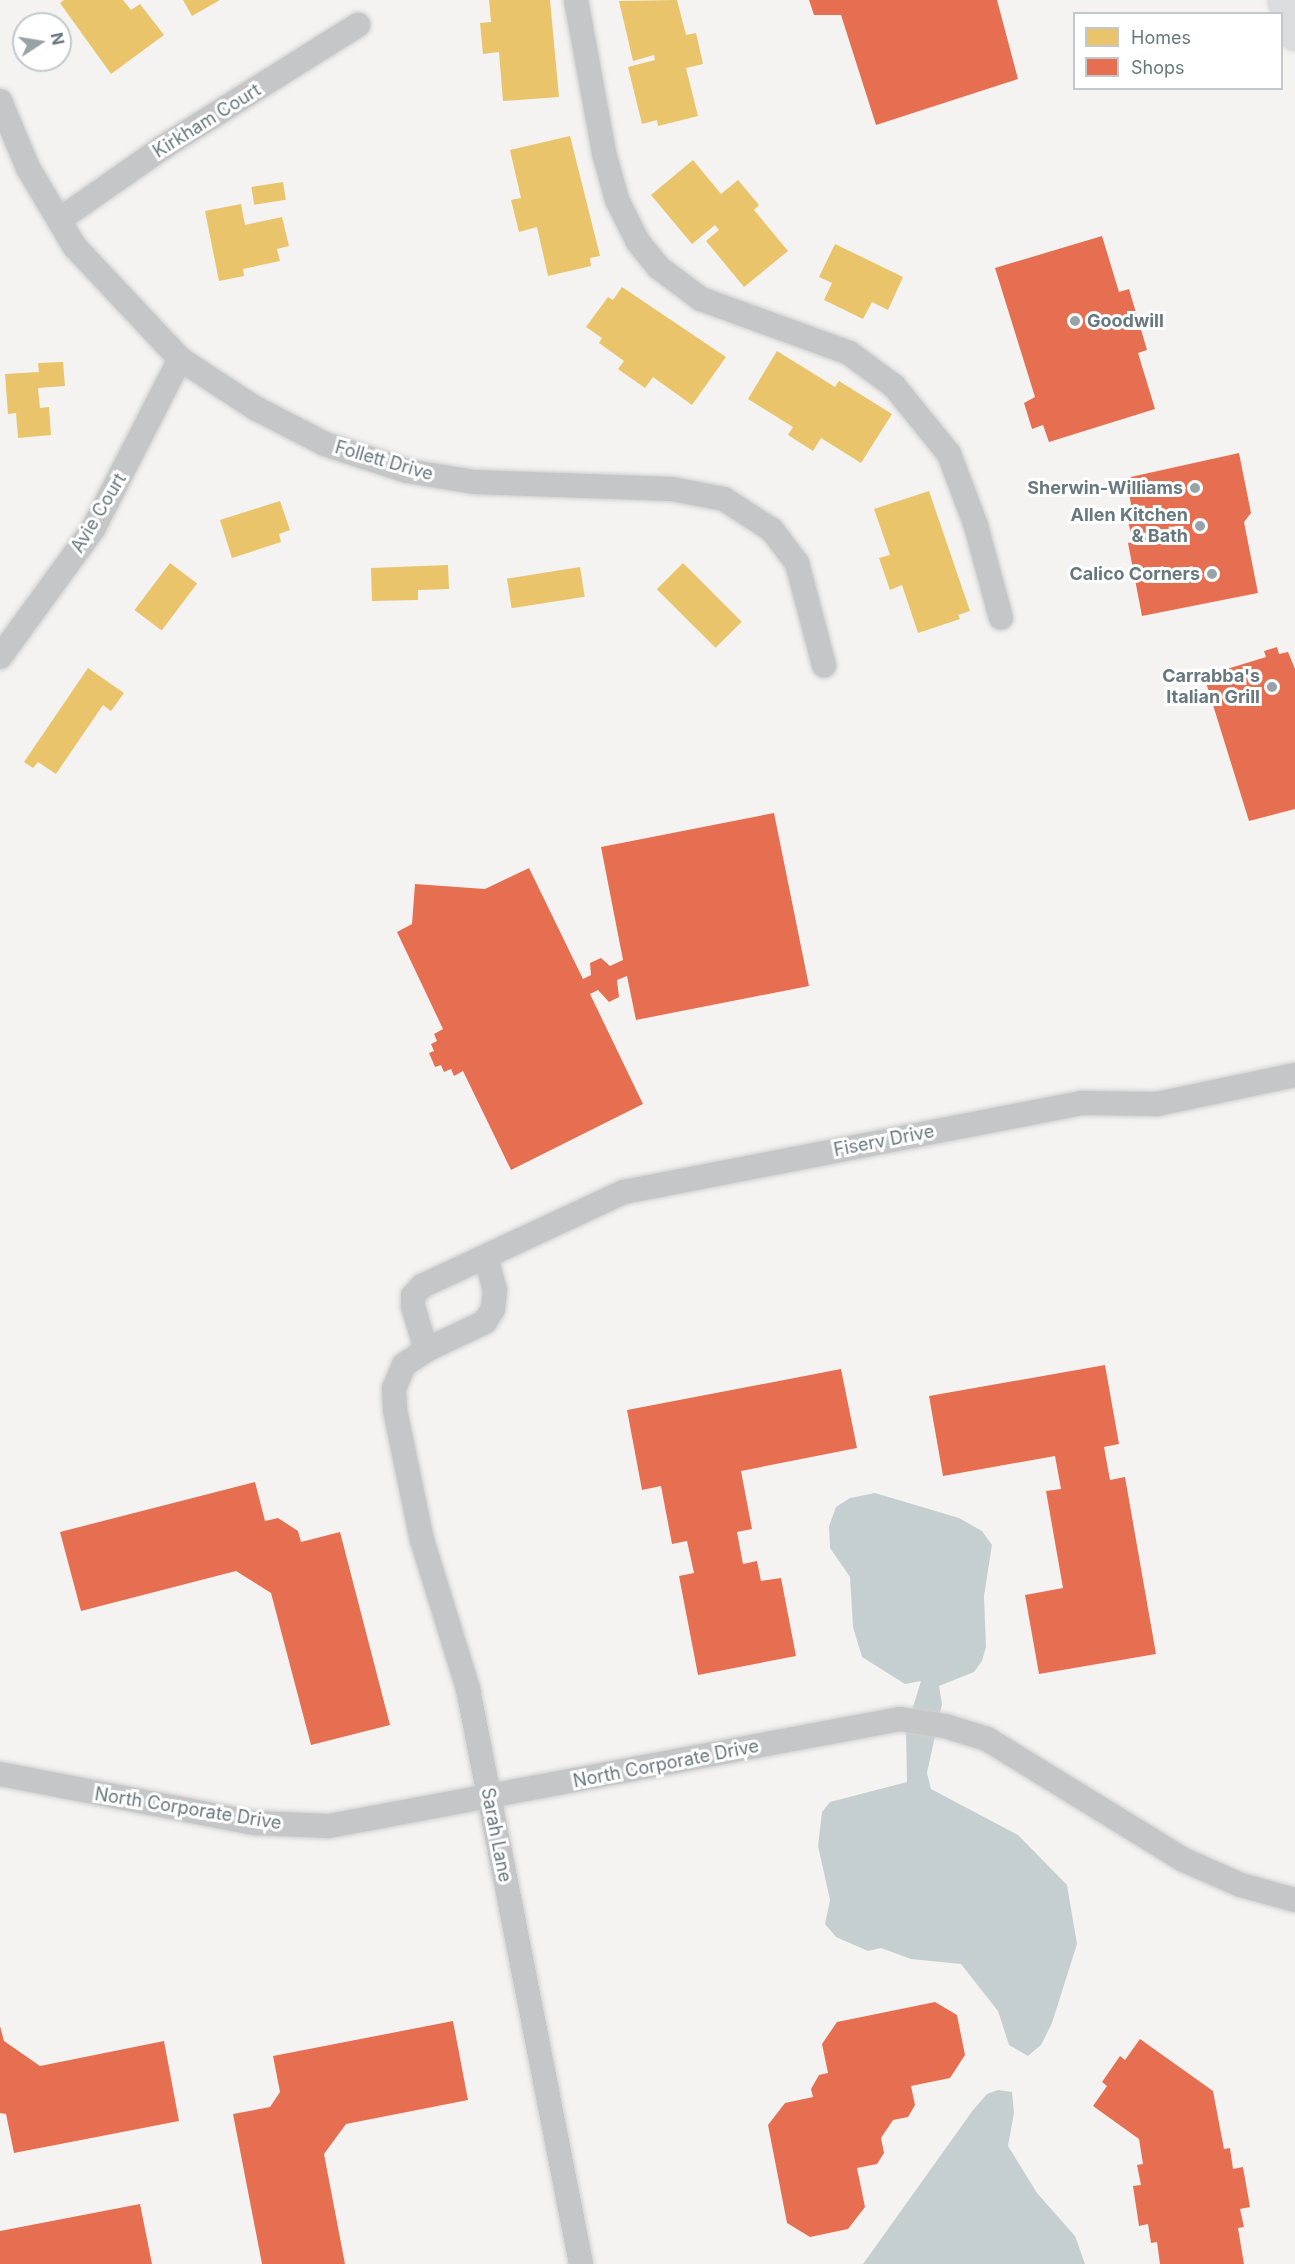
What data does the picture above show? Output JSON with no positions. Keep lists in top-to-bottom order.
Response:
{
  "streets": {
    "street": [
      "Kirkham Court",
      "Follett Drive",
      "Avie Court",
      "Fiserv Drive",
      "North Corporate Drive",
      "Sarah Lane"
    ]
  },
  "crossings": [
    ["Kirkham Court", "Follett Drive"],
    ["Follett Drive", "Avie Court"],
    ["Fiserv Drive", "Sarah Lane"],
    ["North Corporate Drive", "Sarah Lane"]
  ],
  "places": [
    "Goodwill",
    "Sherwin-Williams",
    "Allen Kitchen & Bath",
    "Calico Corners",
    "Carrabba's Italian Grill"
  ],
  "legend": ["Homes", "Shops"],
  "north": "right"
}
